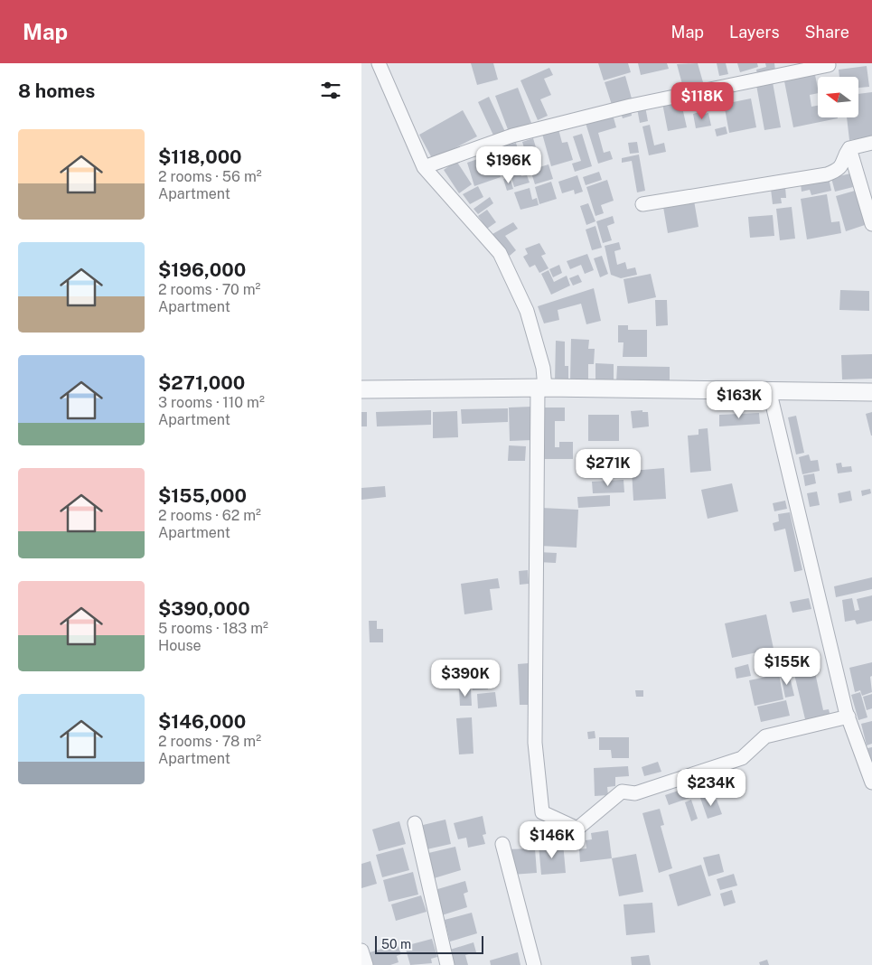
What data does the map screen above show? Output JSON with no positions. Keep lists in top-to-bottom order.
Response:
{
  "scale_bar": "50 m",
  "north": "left",
  "page": {
    "header": "Map",
    "nav": ["Map", "Layers", "Share"],
    "heading": "8 homes",
    "price": [
      "$118K",
      "$196K",
      "$163K",
      "$271K",
      "$155K",
      "$390K",
      "$234K",
      "$146K"
    ],
    "list": [
      {
        "name": "$118,000",
        "note": "2 rooms · 56 m² · Apartment"
      },
      {
        "name": "$196,000",
        "note": "2 rooms · 70 m² · Apartment"
      },
      {
        "name": "$271,000",
        "note": "3 rooms · 110 m² · Apartment"
      },
      {
        "name": "$155,000",
        "note": "2 rooms · 62 m² · Apartment"
      },
      {
        "name": "$390,000",
        "note": "5 rooms · 183 m² · House"
      },
      {
        "name": "$146,000",
        "note": "2 rooms · 78 m² · Apartment"
      }
    ],
    "scale": "50 m"
  }
}
